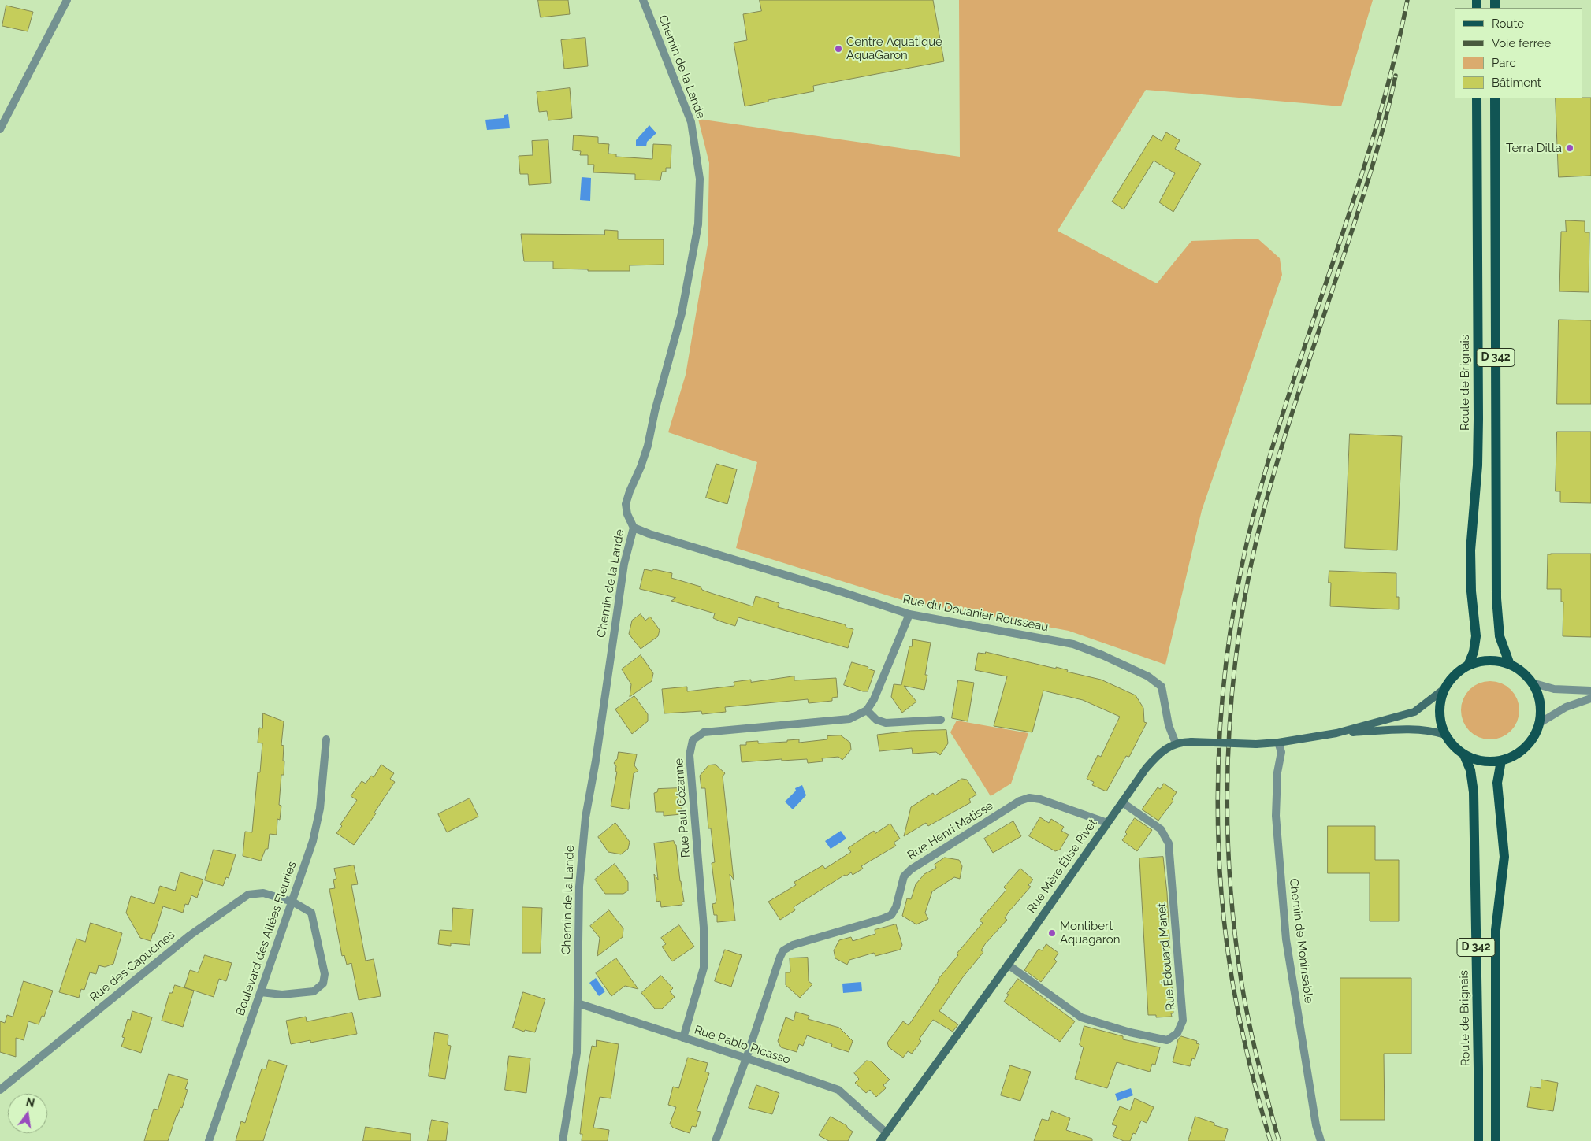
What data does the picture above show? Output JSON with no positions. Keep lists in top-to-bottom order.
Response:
{
  "streets": {
    "main road": ["D 342", "Route de Brignais"],
    "street": [
      "Chemin de la Lande",
      "Rue du Douanier Rousseau",
      "Rue Paul Cézanne",
      "Rue Henri Matisse",
      "Rue Mère Élise Rivet",
      "Boulevard des Allées Fleuries",
      "Chemin de Moninsable",
      "Rue Édouard Manet",
      "Rue des Capucines",
      "Rue Pablo Picasso"
    ]
  },
  "crossings": [
    ["Chemin de la Lande", "Rue du Douanier Rousseau"],
    ["Chemin de la Lande", "Rue Pablo Picasso"],
    ["D 342", "Route de Brignais"],
    ["D 342", "Rue Mère Élise Rivet"],
    ["Route de Brignais", "Rue Mère Élise Rivet"],
    ["Rue du Douanier Rousseau", "Rue Mère Élise Rivet"],
    ["Rue Paul Cézanne", "Rue Pablo Picasso"],
    ["Rue Henri Matisse", "Rue Mère Élise Rivet"],
    ["Rue Henri Matisse", "Rue Pablo Picasso"],
    ["Rue Mère Élise Rivet", "Chemin de Moninsable"],
    ["Rue Mère Élise Rivet", "Rue Édouard Manet"],
    ["Rue Mère Élise Rivet", "Rue Pablo Picasso"],
    ["Boulevard des Allées Fleuries", "Rue des Capucines"]
  ],
  "places": ["Centre Aquatique AquaGaron", "Terra Ditta", "Montibert Aquagaron"],
  "legend": [
    "Route",
    "Voie ferrée",
    "Parc",
    "Bâtiment"
  ],
  "north": "top"
}
